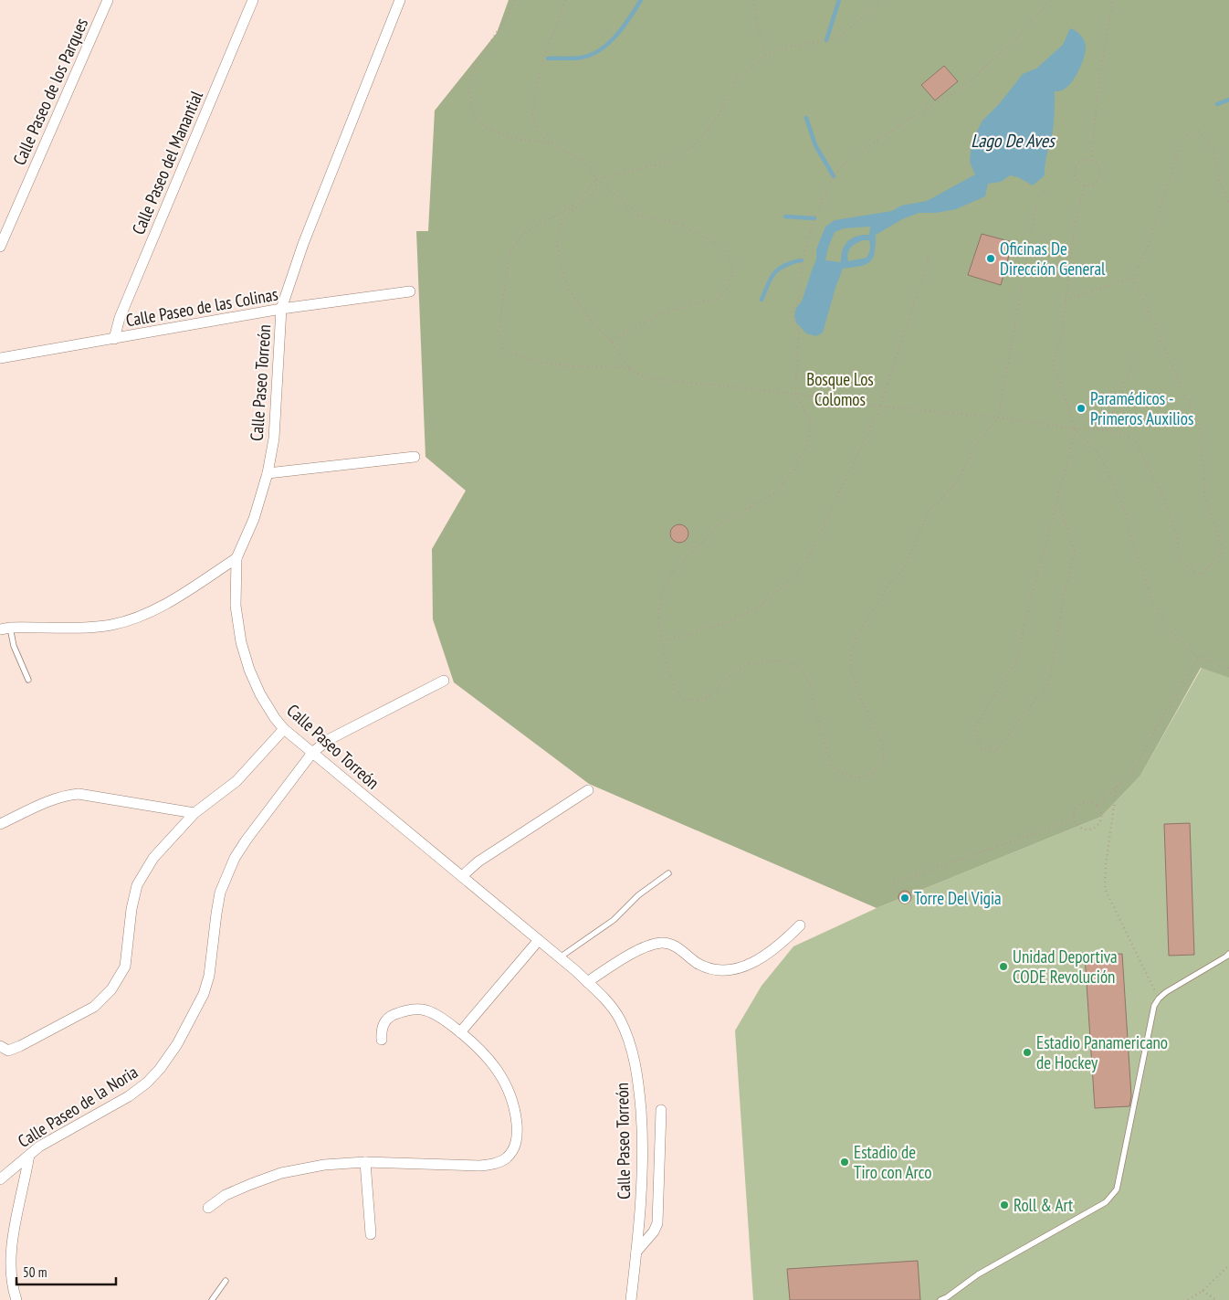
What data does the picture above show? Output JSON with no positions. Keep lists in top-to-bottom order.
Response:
{
  "streets": {
    "street": [
      "Calle Paseo de los Parques",
      "Calle Paseo del Manantial",
      "Calle Paseo de las Colinas",
      "Calle Paseo Torreón",
      "Calle Paseo de la Noria"
    ]
  },
  "crossings": [
    ["Calle Paseo del Manantial", "Calle Paseo de las Colinas"],
    ["Calle Paseo de las Colinas", "Calle Paseo Torreón"],
    ["Calle Paseo Torreón", "Calle Paseo de la Noria"]
  ],
  "water": ["Lago De Aves"],
  "parks": ["Bosque Los Colomos"],
  "places": [
    "Oficinas De Dirección General",
    "Paramédicos - Primeros Auxilios",
    "Torre Del Vigia",
    "Unidad Deportiva CODE Revolución",
    "Estadio Panamericano de Hockey",
    "Estadio de Tiro con Arco",
    "Roll & Art"
  ],
  "scale_bar": "50 m"
}
